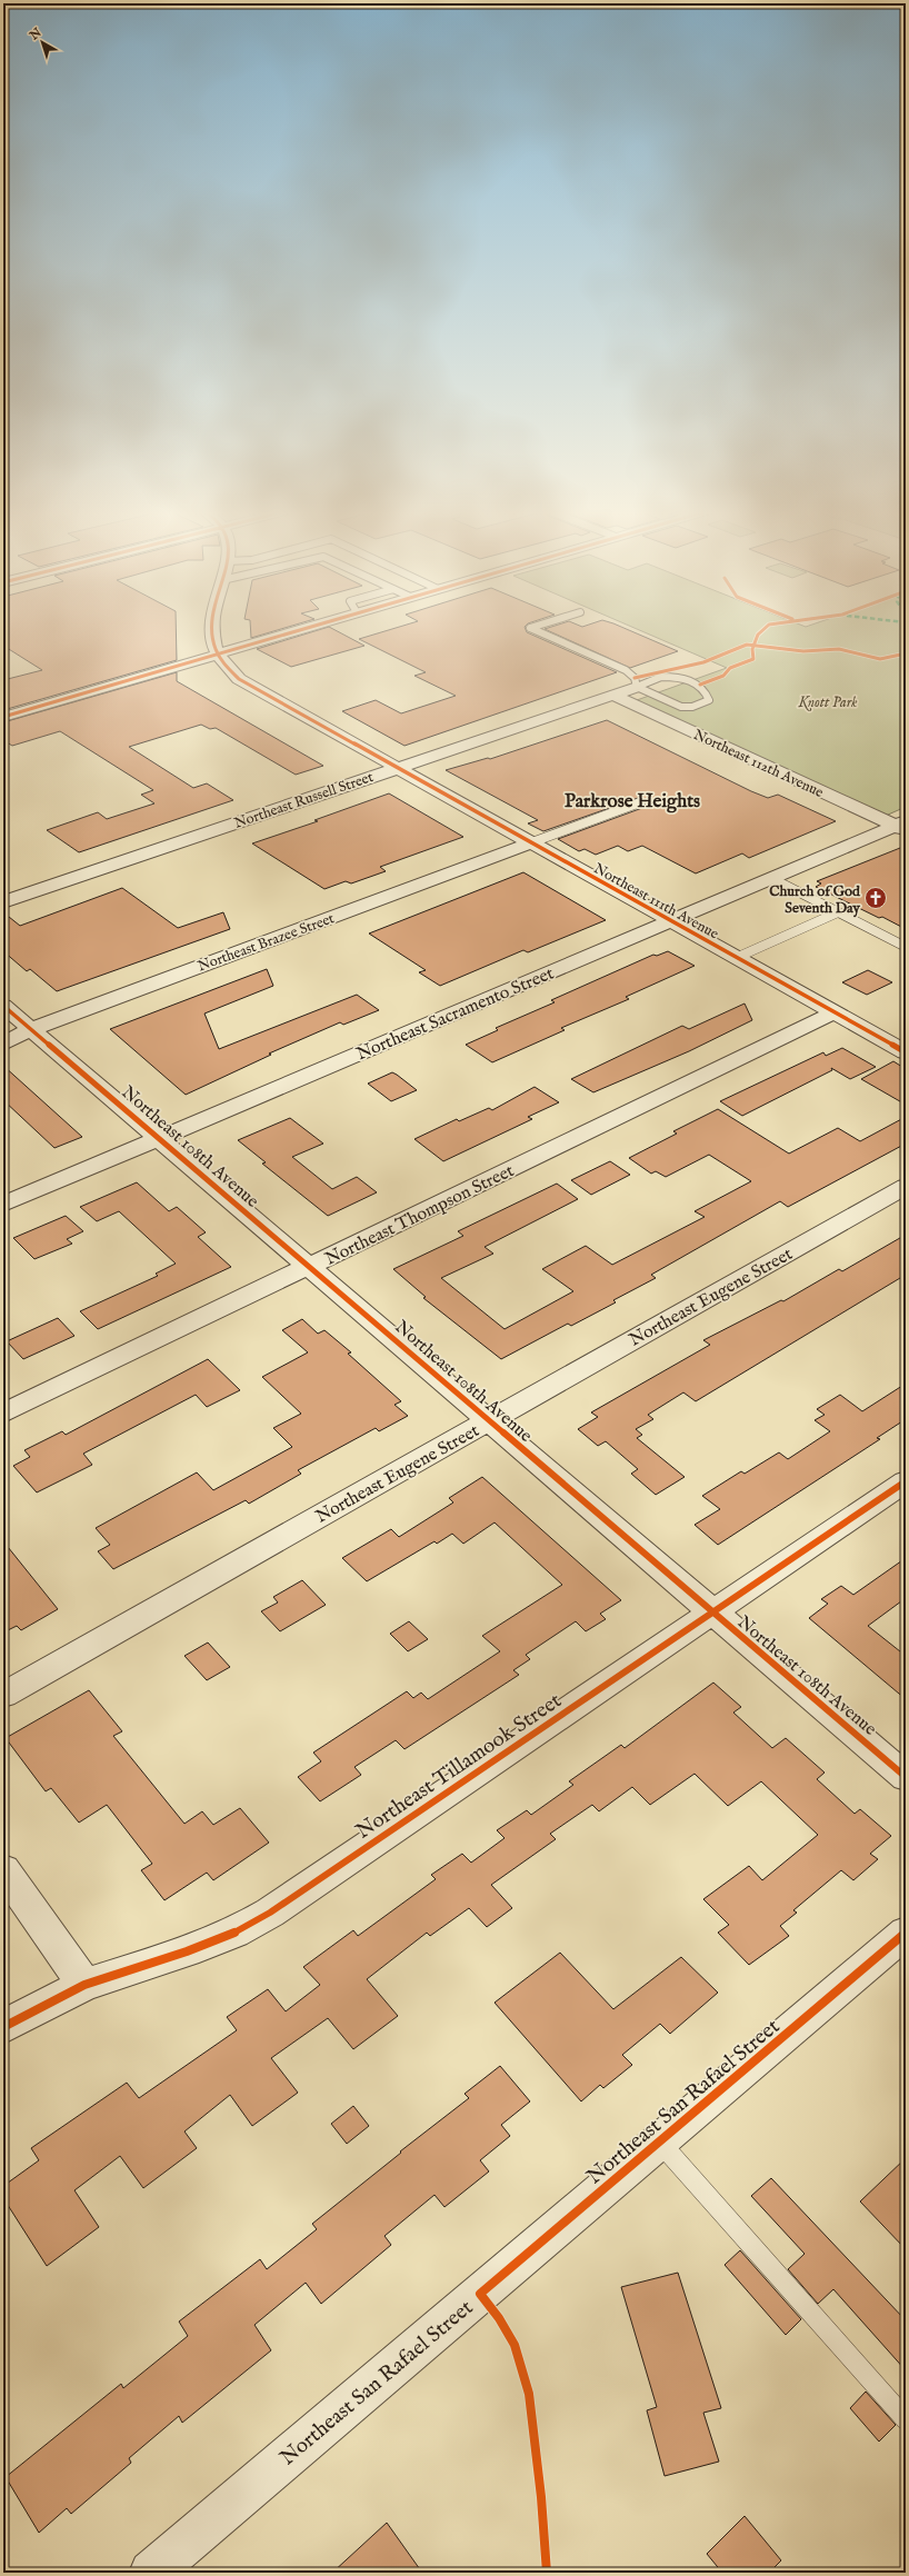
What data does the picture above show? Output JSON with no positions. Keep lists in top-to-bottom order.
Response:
{
  "streets": {
    "street": [
      "Northeast 112th Avenue",
      "Northeast Russell Street",
      "Northeast 111th Avenue",
      "Northeast Brazee Street",
      "Northeast Sacramento Street",
      "Northeast 108th Avenue",
      "Northeast Thompson Street",
      "Northeast Eugene Street",
      "Northeast Tillamook Street",
      "Northeast San Rafael Street"
    ]
  },
  "crossings": [
    ["Northeast 112th Avenue", "Northeast Russell Street"],
    ["Northeast 112th Avenue", "Northeast Sacramento Street"],
    ["Northeast Russell Street", "Northeast 111th Avenue"],
    ["Northeast 111th Avenue", "Northeast Brazee Street"],
    ["Northeast 111th Avenue", "Northeast Sacramento Street"],
    ["Northeast 111th Avenue", "Northeast Thompson Street"],
    ["Northeast Brazee Street", "Northeast 108th Avenue"],
    ["Northeast Sacramento Street", "Northeast 108th Avenue"],
    ["Northeast 108th Avenue", "Northeast Thompson Street"],
    ["Northeast 108th Avenue", "Northeast Eugene Street"],
    ["Northeast 108th Avenue", "Northeast Tillamook Street"]
  ],
  "districts": ["Parkrose Heights"],
  "parks": ["Knott Park"],
  "places": {
    "church": ["Church of God Seventh Day"]
  },
  "north": "top left"
}
